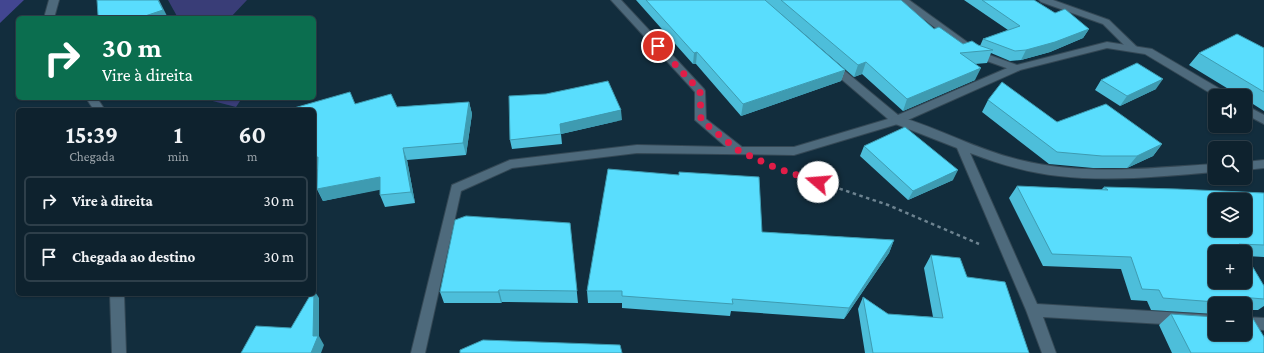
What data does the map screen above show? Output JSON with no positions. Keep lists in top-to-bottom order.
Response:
{
  "page": {
    "turn": ["30 m", "Vire à direita"],
    "map_buttons": ["+", "−"],
    "eta": [
      "15:39",
      "Chegada",
      "1",
      "min",
      "60",
      "m"
    ],
    "list": [
      {
        "name": "Vire à direita",
        "value": "30 m"
      },
      {
        "name": "Chegada ao destino",
        "value": "30 m"
      }
    ]
  }
}
